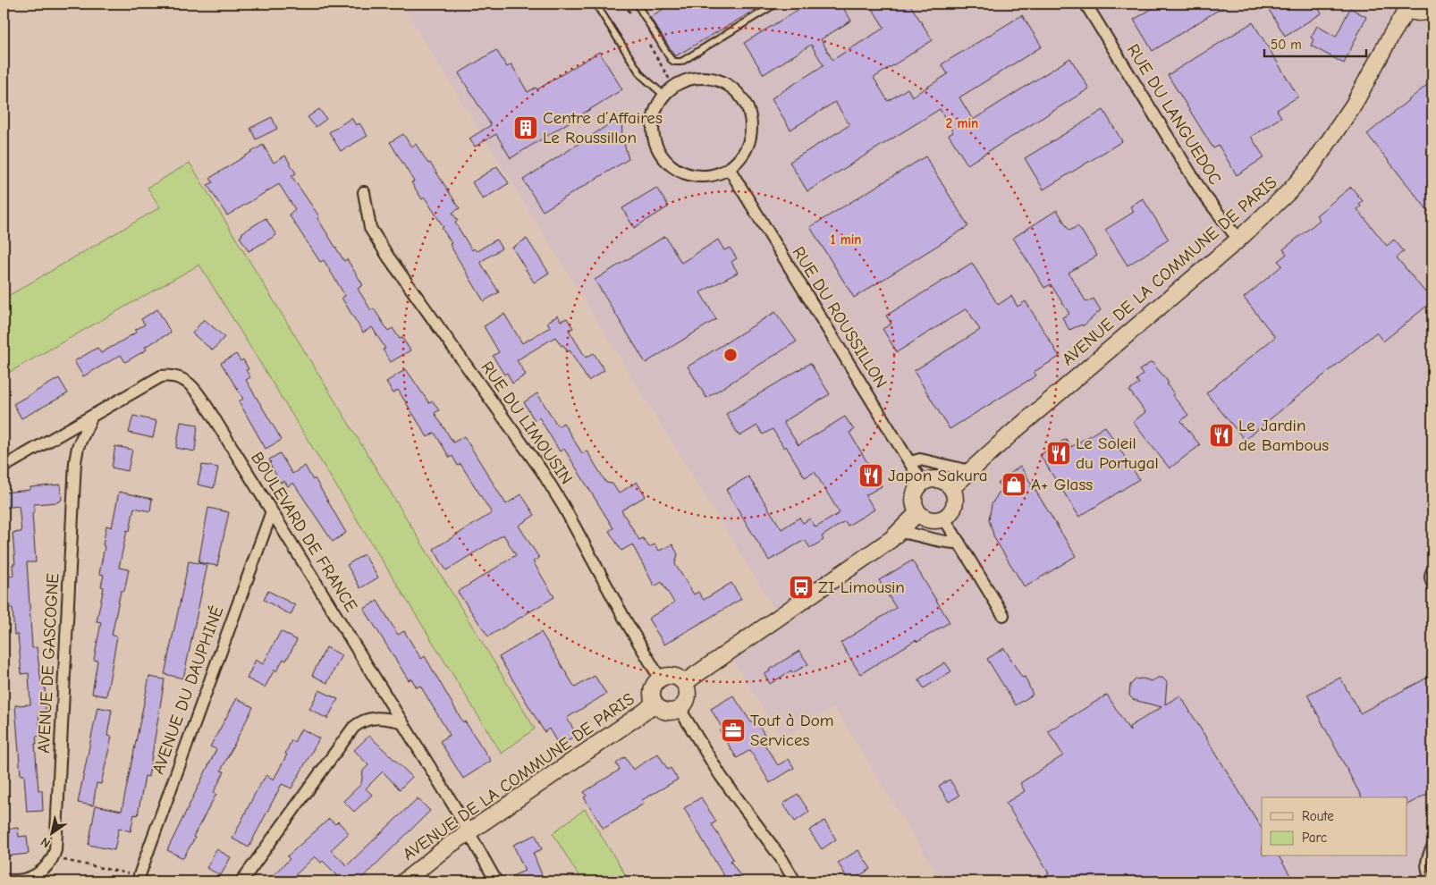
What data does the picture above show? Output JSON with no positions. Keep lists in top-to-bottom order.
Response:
{
  "streets": {
    "street": [
      "RUE DU LANGUEDOC",
      "AVENUE DE LA COMMUNE DE PARIS",
      "RUE DU ROUSSILLON",
      "RUE DU LIMOUSIN",
      "BOULEVARD DE FRANCE",
      "AVENUE DE GASCOGNE",
      "AVENUE DU DAUPHINÉ"
    ]
  },
  "crossings": [
    ["RUE DU LANGUEDOC", "AVENUE DE LA COMMUNE DE PARIS"],
    ["AVENUE DE LA COMMUNE DE PARIS", "RUE DU ROUSSILLON"],
    ["AVENUE DE LA COMMUNE DE PARIS", "RUE DU LIMOUSIN"],
    ["AVENUE DE LA COMMUNE DE PARIS", "BOULEVARD DE FRANCE"],
    ["BOULEVARD DE FRANCE", "AVENUE DE GASCOGNE"],
    ["BOULEVARD DE FRANCE", "AVENUE DU DAUPHINÉ"]
  ],
  "places": {
    "building": ["Centre d’Affaires Le Roussillon"],
    "restaurant": ["Le Jardin de Bambous", "Le Soleil du Portugal", "Japon Sakura"],
    "shop": ["A+ Glass"],
    "bus stop": ["ZI Limousin"],
    "office": ["Tout à Dom Services"]
  },
  "legend": ["Route", "Parc"],
  "scale_bar": "50 m",
  "north": "bottom left",
  "rings": ["2 min", "1 min"]
}
